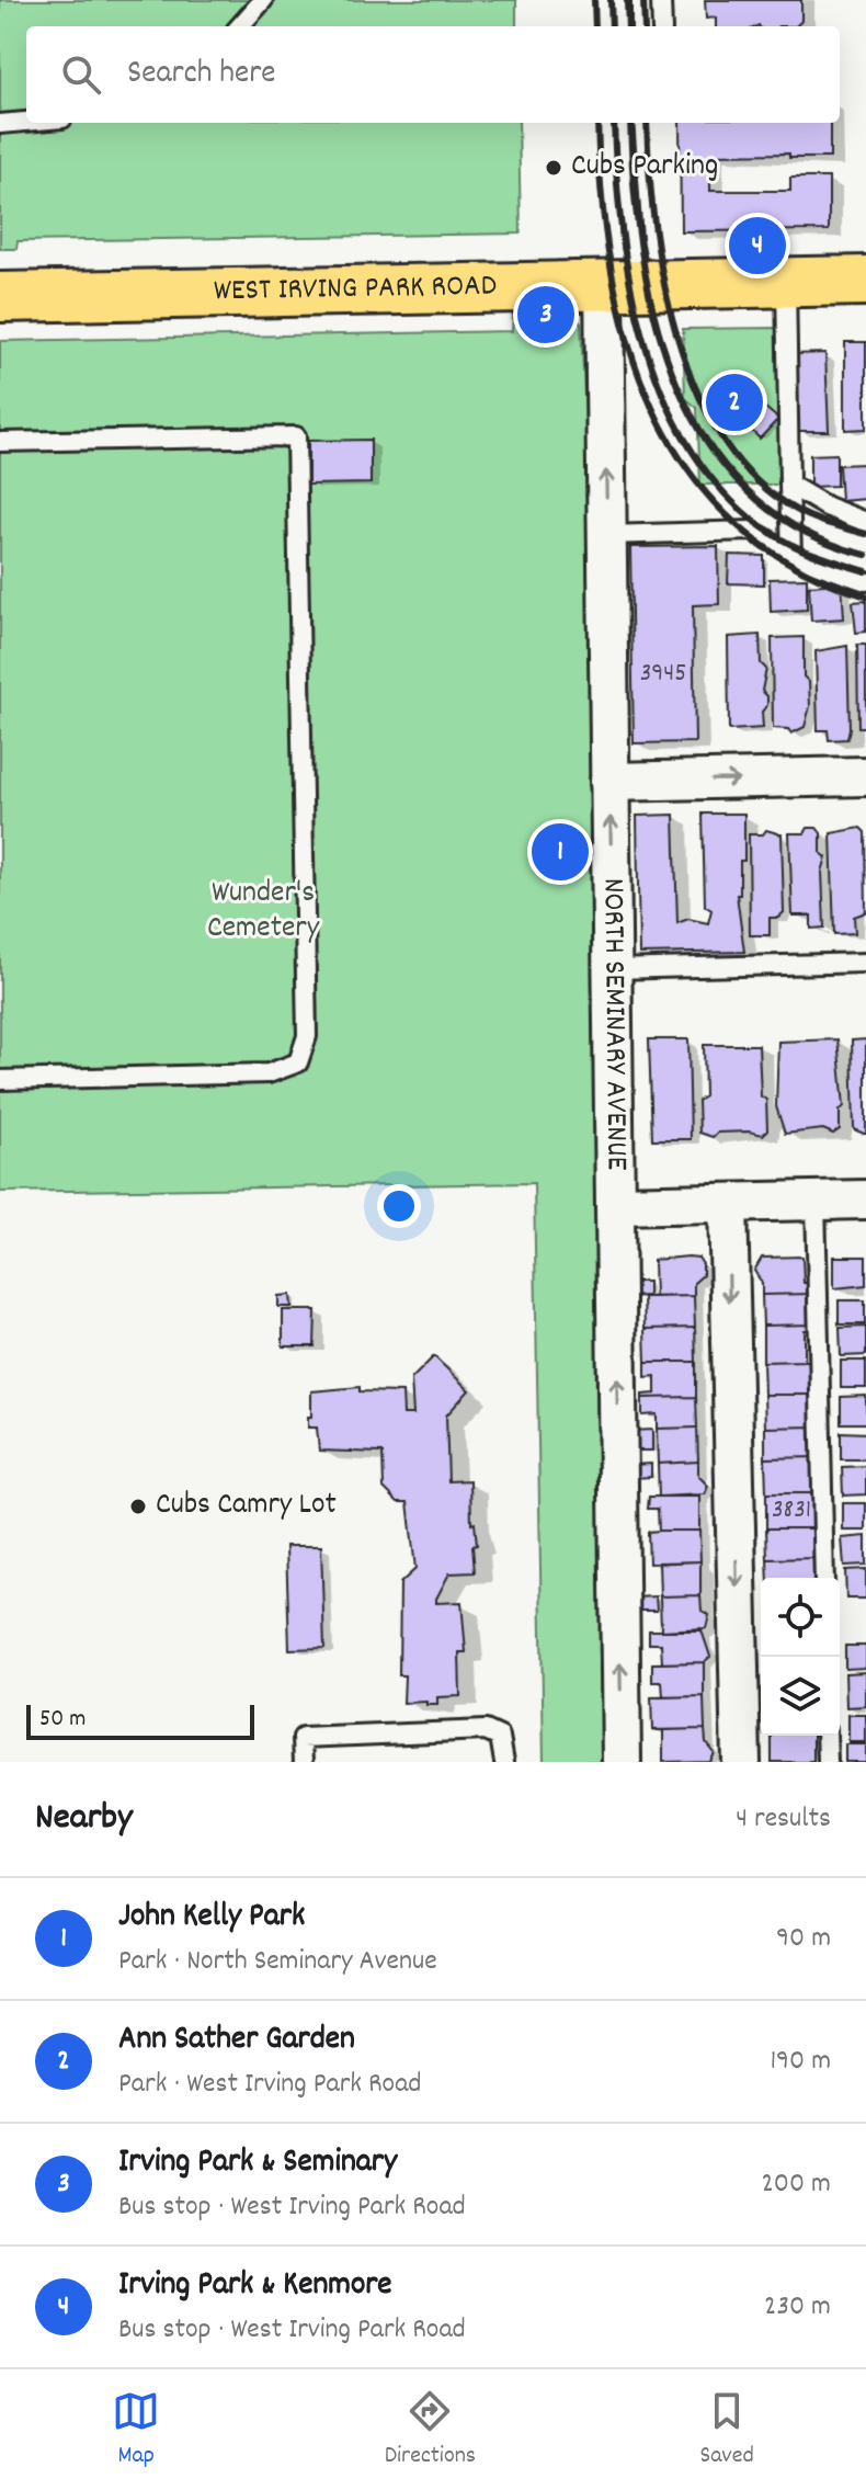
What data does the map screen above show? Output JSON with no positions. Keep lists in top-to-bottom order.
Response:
{
  "streets": {
    "main road": ["WEST IRVING PARK ROAD"],
    "street": ["NORTH SEMINARY AVENUE"]
  },
  "crossings": [
    ["WEST IRVING PARK ROAD", "NORTH SEMINARY AVENUE"]
  ],
  "parks": ["Wunder's Cemetery"],
  "places": ["Cubs Parking", "Cubs Camry Lot"],
  "house_numbers": ["3945", "3831"],
  "scale_bar": "50 m",
  "page": {
    "search": "Search here",
    "pins": [
      "4",
      "3",
      "2",
      "1"
    ],
    "scale": "50 m",
    "heading": ["Nearby", "4 results"],
    "list": [
      {
        "mark": "1",
        "name": "John Kelly Park",
        "note": "Park · North Seminary Avenue",
        "value": "90 m"
      },
      {
        "mark": "2",
        "name": "Ann Sather Garden",
        "note": "Park · West Irving Park Road",
        "value": "190 m"
      },
      {
        "mark": "3",
        "name": "Irving Park & Seminary",
        "note": "Bus stop · West Irving Park Road",
        "value": "200 m"
      },
      {
        "mark": "4",
        "name": "Irving Park & Kenmore",
        "note": "Bus stop · West Irving Park Road",
        "value": "230 m"
      }
    ],
    "nav": ["Map", "Directions", "Saved"]
  }
}
